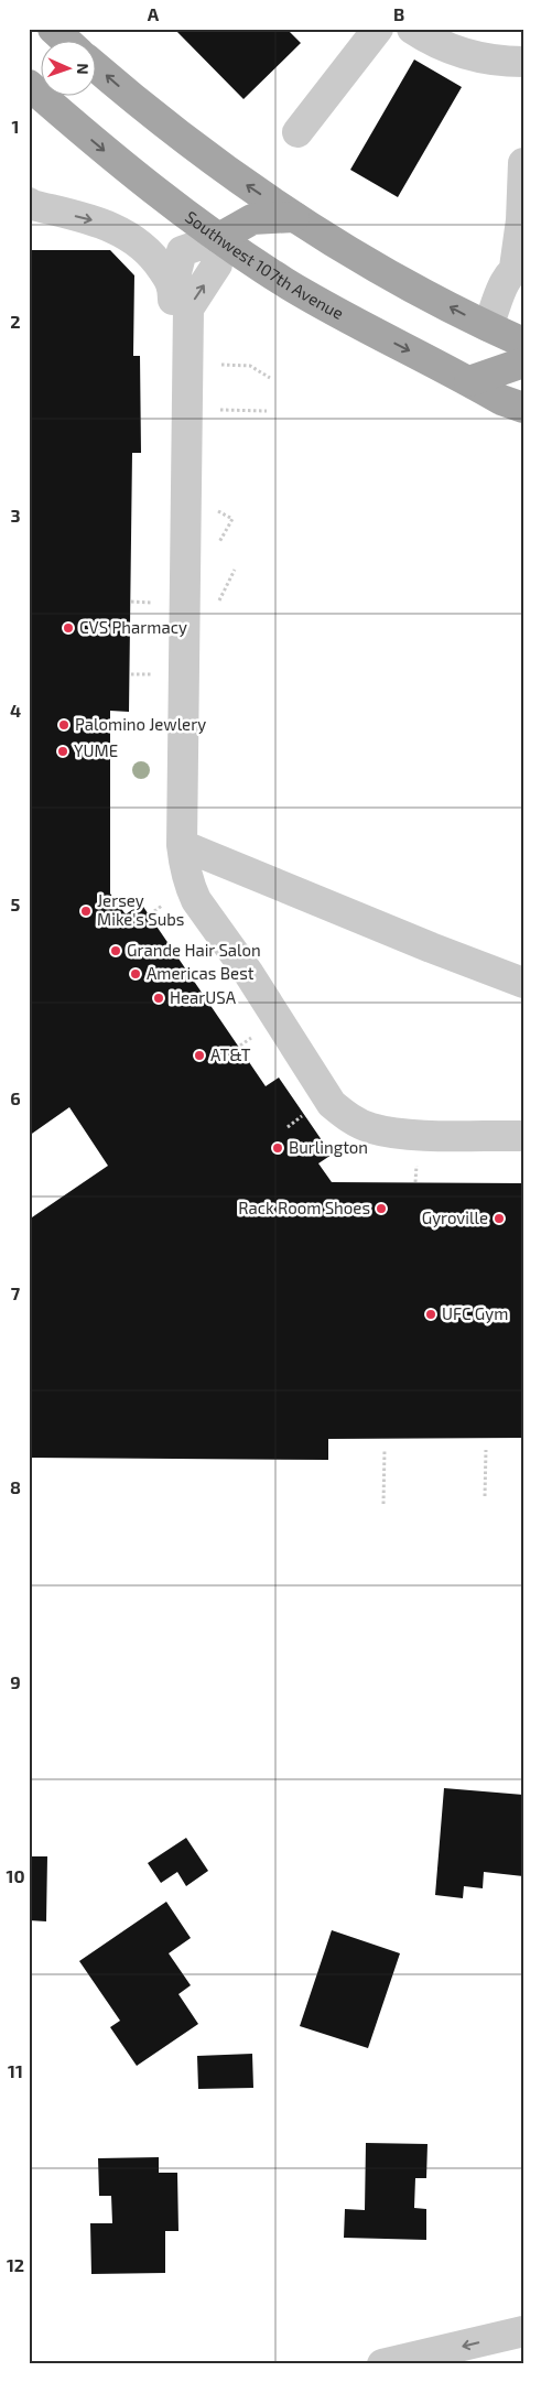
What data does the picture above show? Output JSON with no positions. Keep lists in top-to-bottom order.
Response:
{
  "streets": {
    "main road": ["Southwest 107th Avenue"]
  },
  "places": [
    "CVS Pharmacy",
    "Palomino Jewlery",
    "YUME",
    "Jersey Mike's Subs",
    "Grande Hair Salon",
    "Americas Best",
    "HearUSA",
    "AT&T",
    "Burlington",
    "Rack Room Shoes",
    "Gyroville",
    "UFC Gym"
  ],
  "north": "right",
  "grid": {
    "columns": ["A", "B"],
    "rows": [
      "1",
      "2",
      "3",
      "4",
      "5",
      "6",
      "7",
      "8",
      "9",
      "10",
      "11",
      "12"
    ]
  }
}
